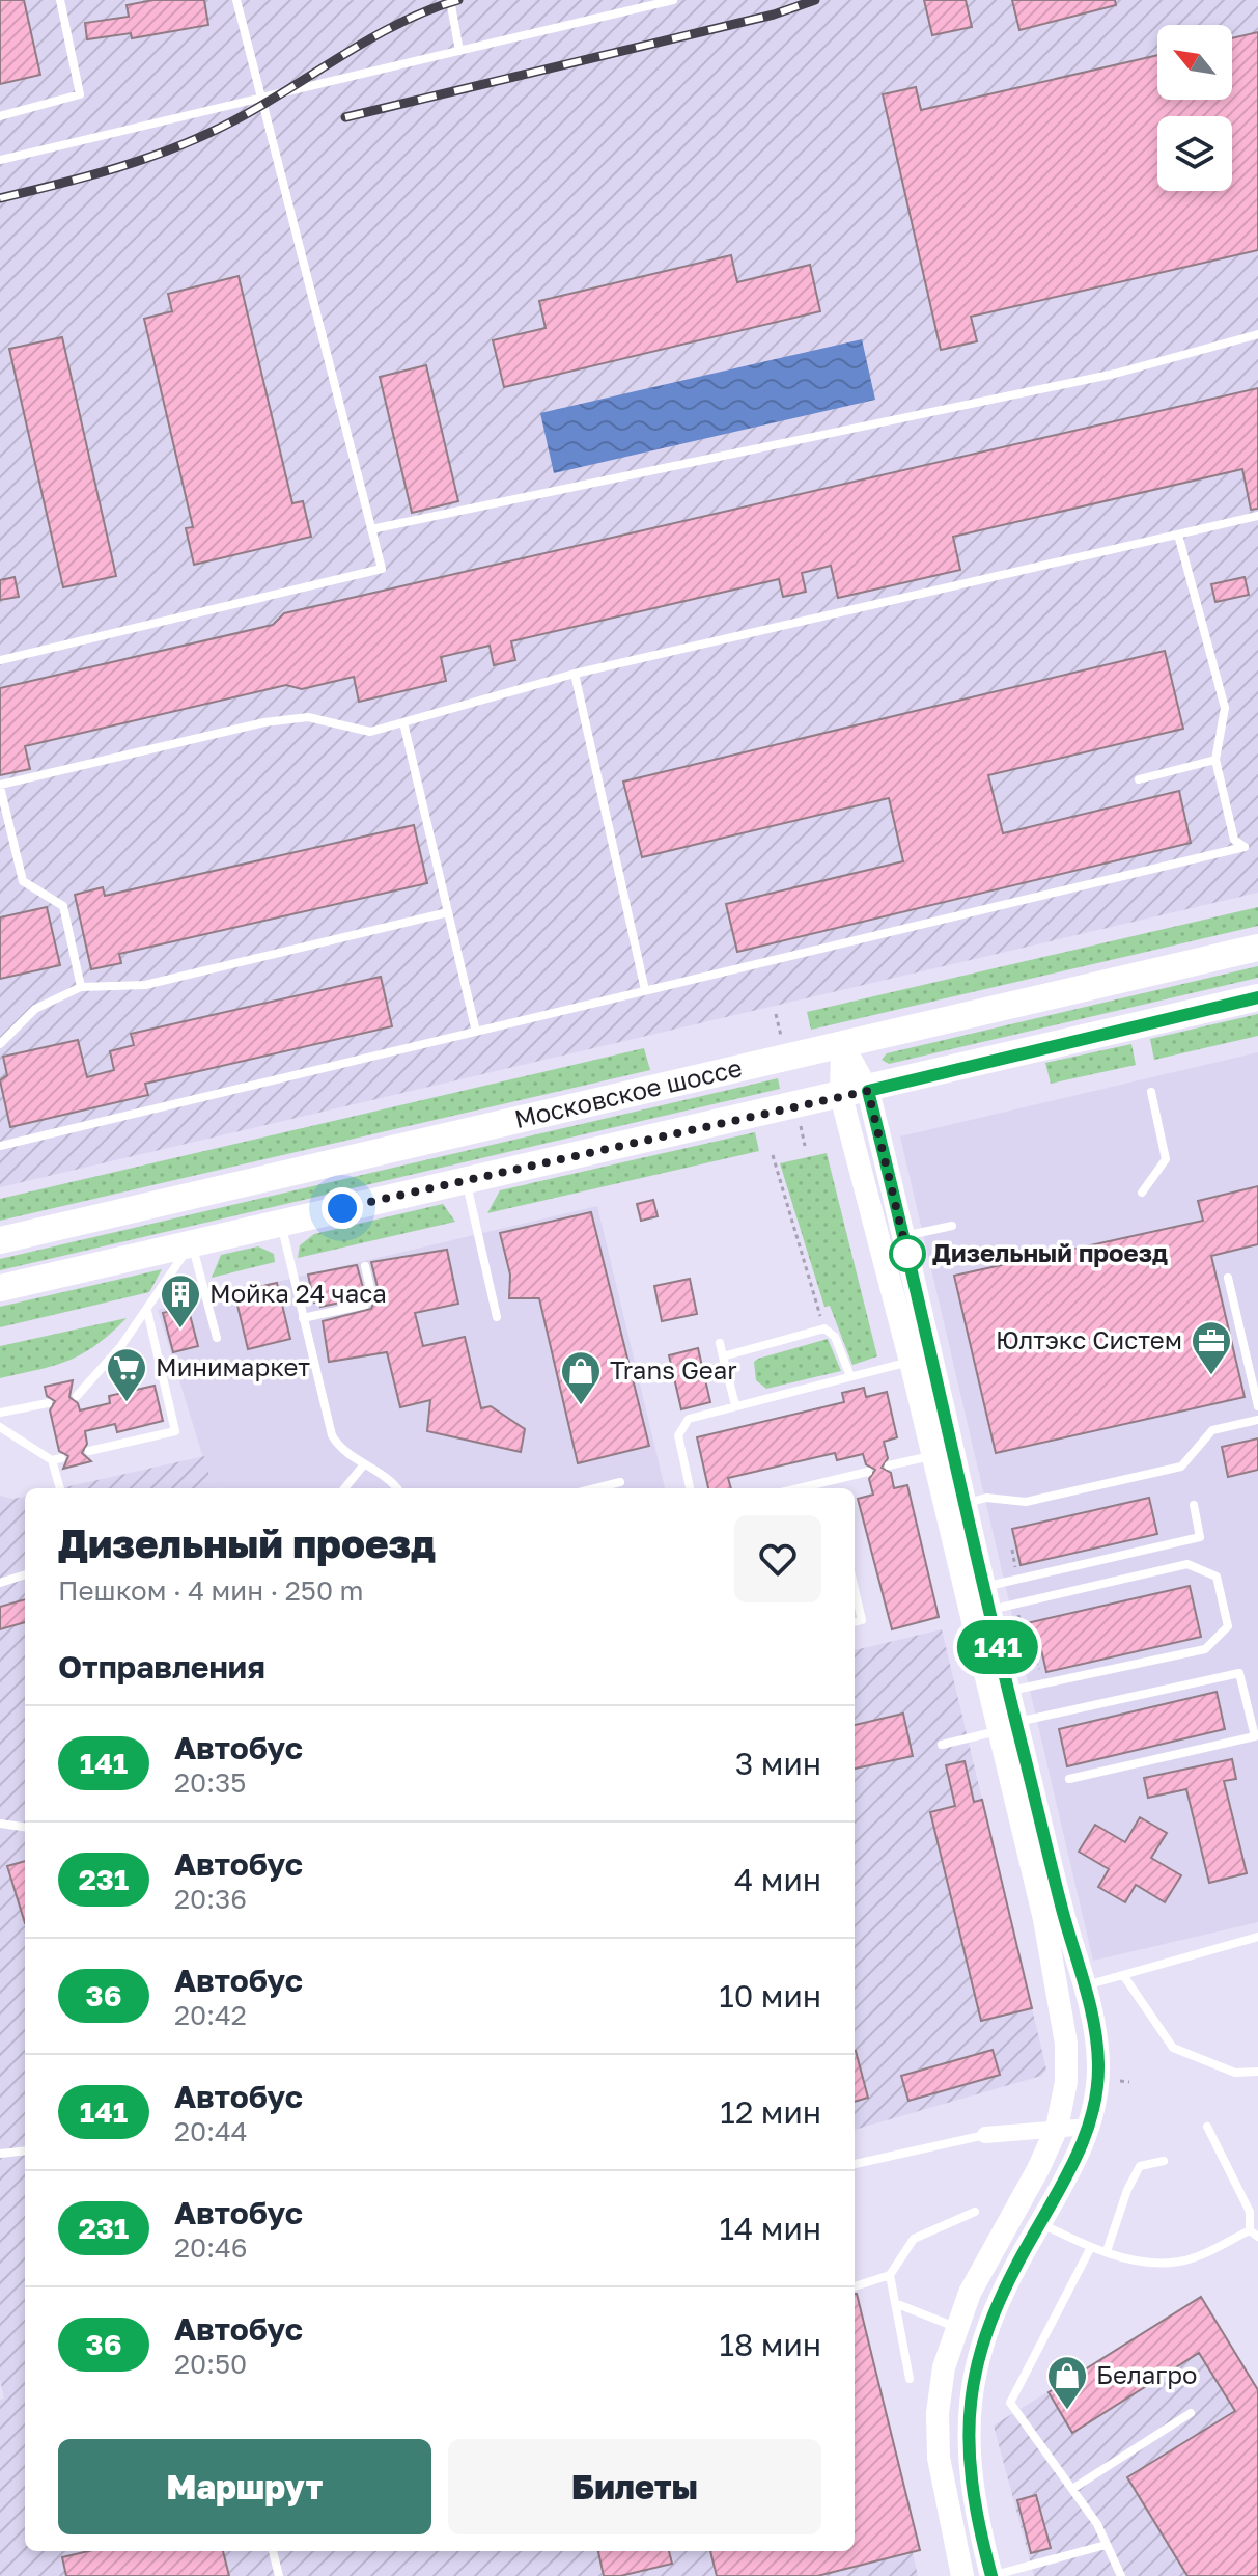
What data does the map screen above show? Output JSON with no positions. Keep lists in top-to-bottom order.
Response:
{
  "streets": {
    "main road": ["Московское шоссе"]
  },
  "places": {
    "other": ["Дизельный проезд"],
    "building": ["Мойка 24 часа"],
    "office": ["Юлтэкс Систем"],
    "supermarket": ["Минимаркет"],
    "shop": ["Trans Gear", "Белагро"]
  },
  "lines": ["bus line 141"],
  "north": "top left",
  "page": {
    "on_map": "141",
    "heading": [
      ["Дизельный проезд", "Пешком · 4 мин · 250 m"],
      "Отправления"
    ],
    "list": [
      {
        "mark": "141",
        "name": "Автобус",
        "note": "20:35",
        "value": "3 мин"
      },
      {
        "mark": "231",
        "name": "Автобус",
        "note": "20:36",
        "value": "4 мин"
      },
      {
        "mark": "36",
        "name": "Автобус",
        "note": "20:42",
        "value": "10 мин"
      },
      {
        "mark": "141",
        "name": "Автобус",
        "note": "20:44",
        "value": "12 мин"
      },
      {
        "mark": "231",
        "name": "Автобус",
        "note": "20:46",
        "value": "14 мин"
      },
      {
        "mark": "36",
        "name": "Автобус",
        "note": "20:50",
        "value": "18 мин"
      }
    ],
    "buttons": ["Маршрут", "Билеты"]
  }
}
